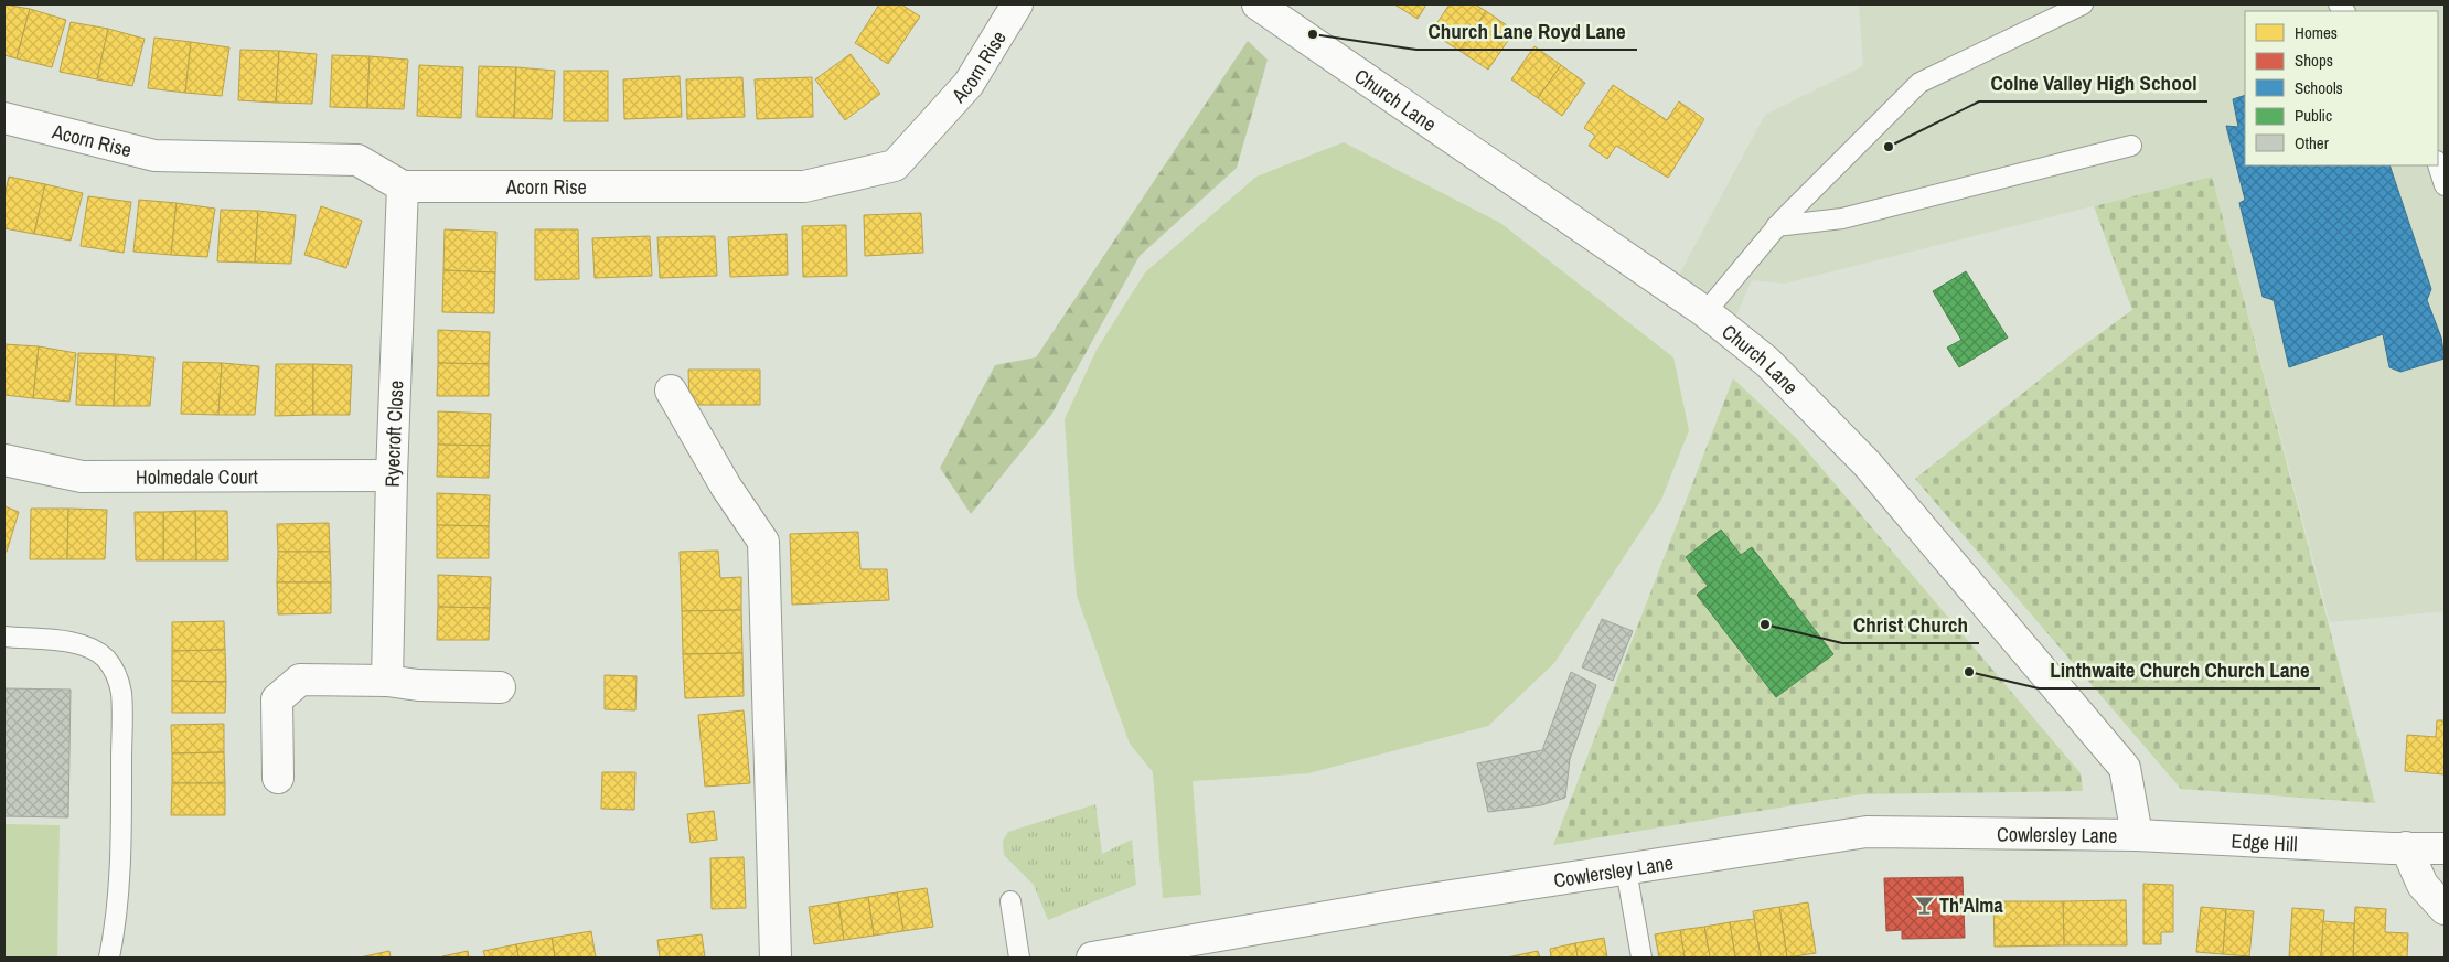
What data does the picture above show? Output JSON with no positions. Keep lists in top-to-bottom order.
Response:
{
  "streets": {
    "street": [
      "Acorn Rise",
      "Church Lane",
      "Ryecroft Close",
      "Holmedale Court",
      "Cowlersley Lane",
      "Edge Hill"
    ]
  },
  "crossings": [
    ["Acorn Rise", "Ryecroft Close"],
    ["Church Lane", "Cowlersley Lane"],
    ["Church Lane", "Edge Hill"],
    ["Ryecroft Close", "Holmedale Court"],
    ["Cowlersley Lane", "Edge Hill"]
  ],
  "places": {
    "other": [
      "Church Lane Royd Lane",
      "Colne Valley High School",
      "Christ Church",
      "Linthwaite Church Church Lane"
    ],
    "bar": ["Th'Alma"]
  },
  "legend": [
    "Homes",
    "Shops",
    "Schools",
    "Public",
    "Other"
  ]
}
